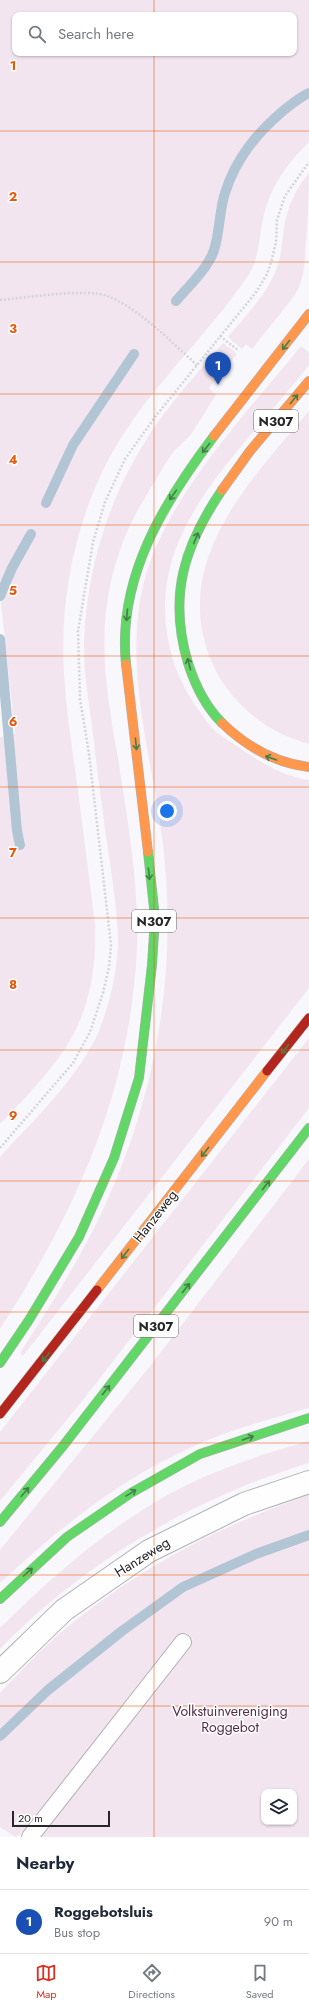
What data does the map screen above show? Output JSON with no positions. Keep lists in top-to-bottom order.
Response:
{
  "streets": {
    "highway": ["N307", "Hanzeweg"]
  },
  "parks": ["Volkstuinvereniging Roggebot"],
  "scale_bar": "20 m",
  "page": {
    "search": "Search here",
    "pins": "1",
    "scale": "20 m",
    "heading": "Nearby",
    "list": [
      {
        "mark": "1",
        "name": "Roggebotsluis",
        "note": "Bus stop",
        "value": "90 m"
      }
    ],
    "nav": ["Map", "Directions", "Saved"]
  },
  "grid": {
    "rows": [
      "1",
      "2",
      "3",
      "4",
      "5",
      "6",
      "7",
      "8",
      "9"
    ]
  }
}
